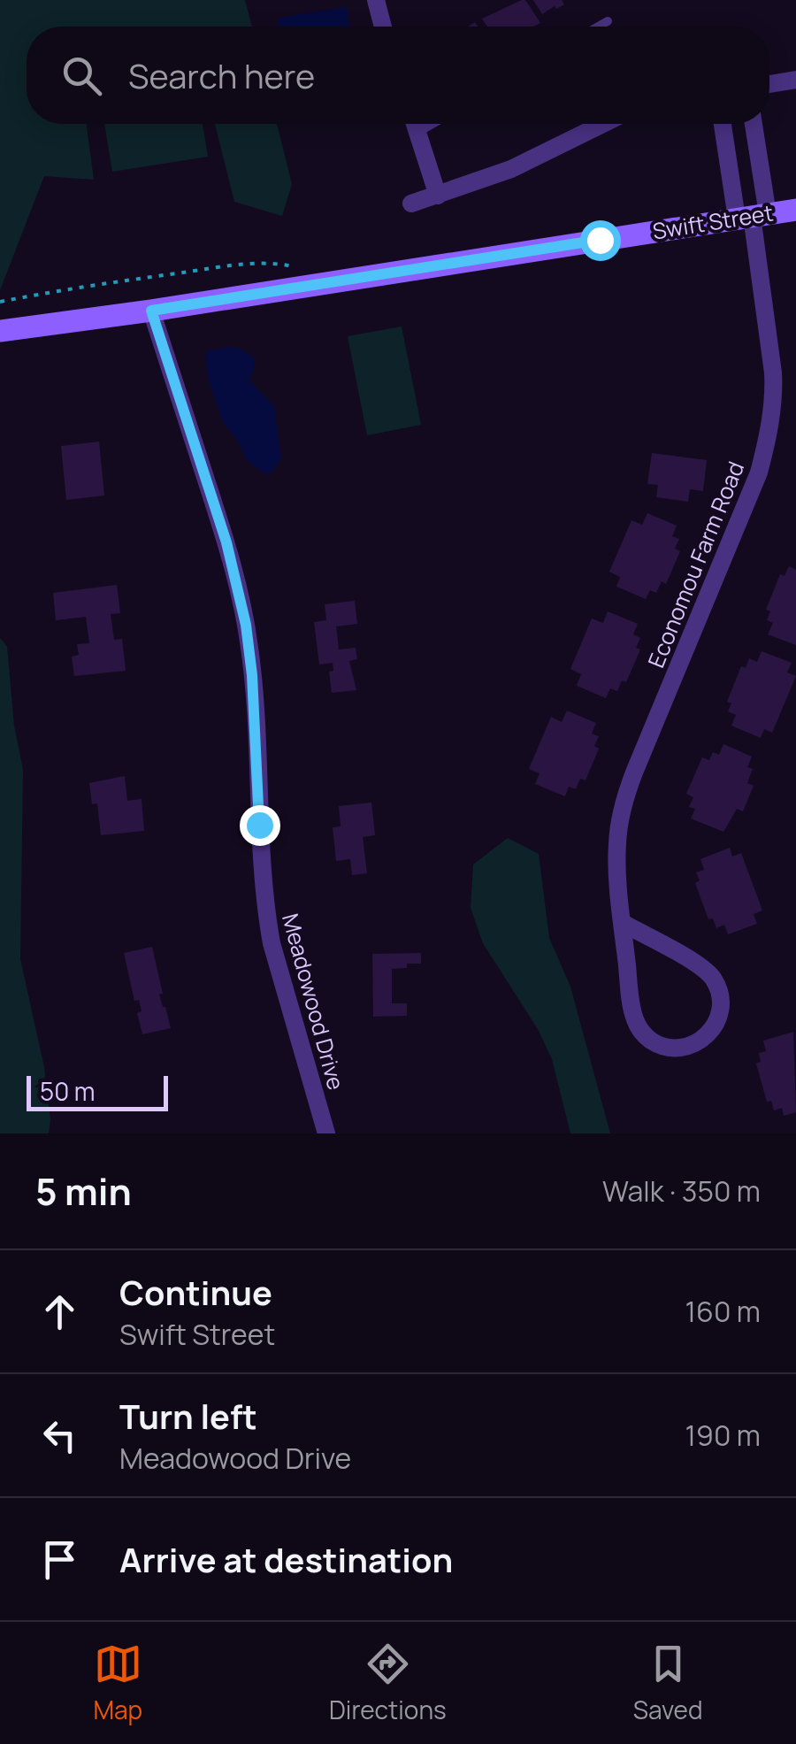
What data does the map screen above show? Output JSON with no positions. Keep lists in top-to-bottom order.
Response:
{
  "streets": {
    "street": ["Swift Street", "Economou Farm Road", "Meadowood Drive"]
  },
  "crossings": [
    ["Swift Street", "Economou Farm Road"],
    ["Swift Street", "Meadowood Drive"]
  ],
  "scale_bar": "50 m",
  "page": {
    "search": "Search here",
    "scale": "50 m",
    "heading": ["5 min", "Walk · 350 m"],
    "list": [
      ["Continue", "Swift Street", "160 m"],
      ["Turn left", "Meadowood Drive", "190 m"],
      "Arrive at destination"
    ],
    "nav": ["Map", "Directions", "Saved"]
  }
}
